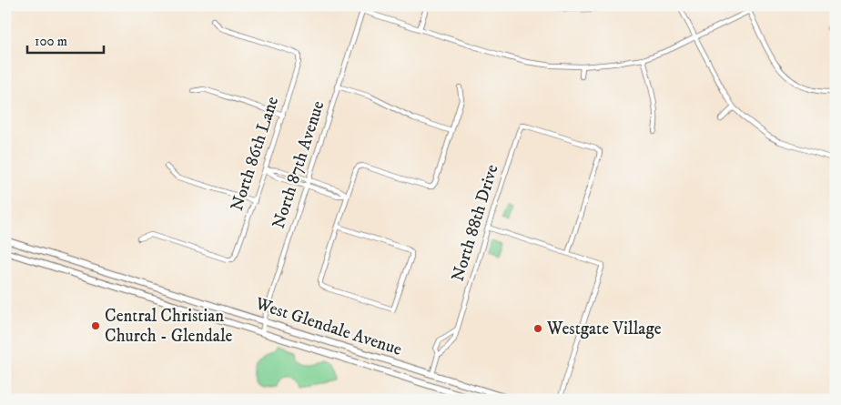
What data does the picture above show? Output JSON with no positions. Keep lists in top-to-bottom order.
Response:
{
  "streets": {
    "main road": ["West Glendale Avenue"],
    "street": ["North 86th Lane", "North 87th Avenue", "North 88th Drive"]
  },
  "crossings": [
    ["North 87th Avenue", "West Glendale Avenue"],
    ["North 88th Drive", "West Glendale Avenue"]
  ],
  "places": ["Central Christian Church - Glendale", "Westgate Village"],
  "scale_bar": "100 m"
}
